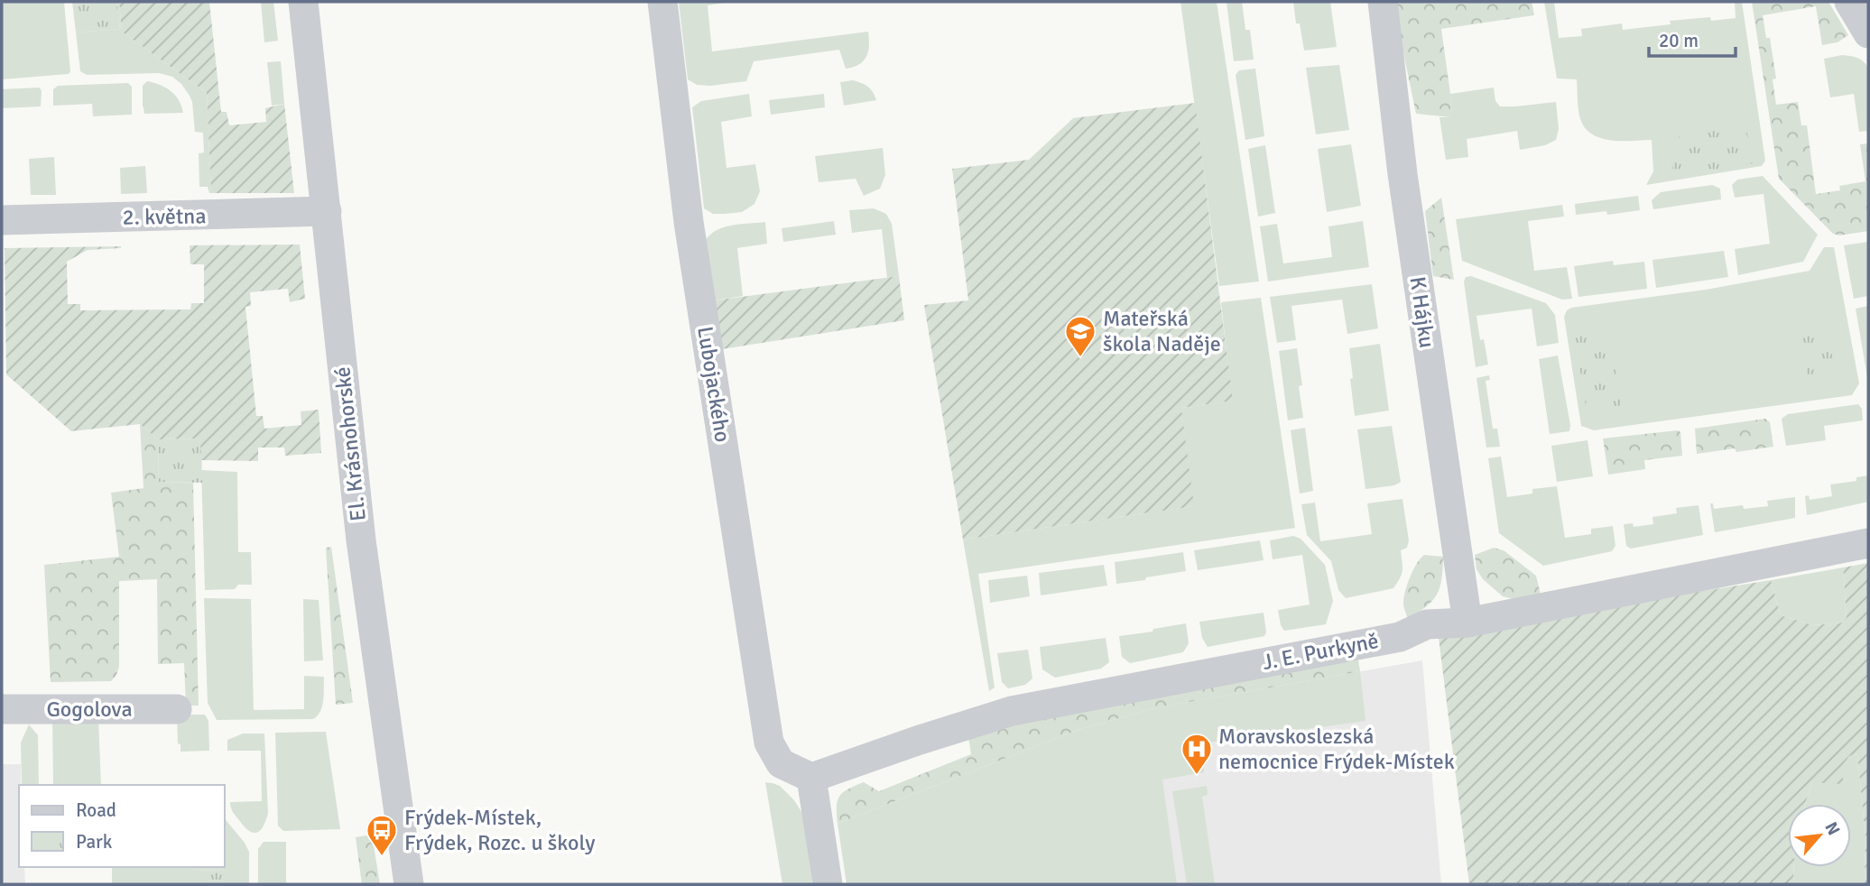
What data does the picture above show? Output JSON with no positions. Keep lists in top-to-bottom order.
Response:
{
  "streets": {
    "street": [
      "2. května",
      "K Hájku",
      "Lubojackého",
      "El. Krásnohorské",
      "J. E. Purkyně",
      "Gogolova"
    ]
  },
  "crossings": [
    ["2. května", "El. Krásnohorské"],
    ["K Hájku", "J. E. Purkyně"],
    ["Lubojackého", "J. E. Purkyně"]
  ],
  "places": {
    "school or university": ["Mateřská škola Naděje"],
    "hospital": ["Moravskoslezská nemocnice Frýdek-Místek"],
    "bus stop": ["Frýdek-Místek, Frýdek, Rozc. u školy"]
  },
  "legend": ["Road", "Park"],
  "scale_bar": "20 m",
  "north": "top right"
}
